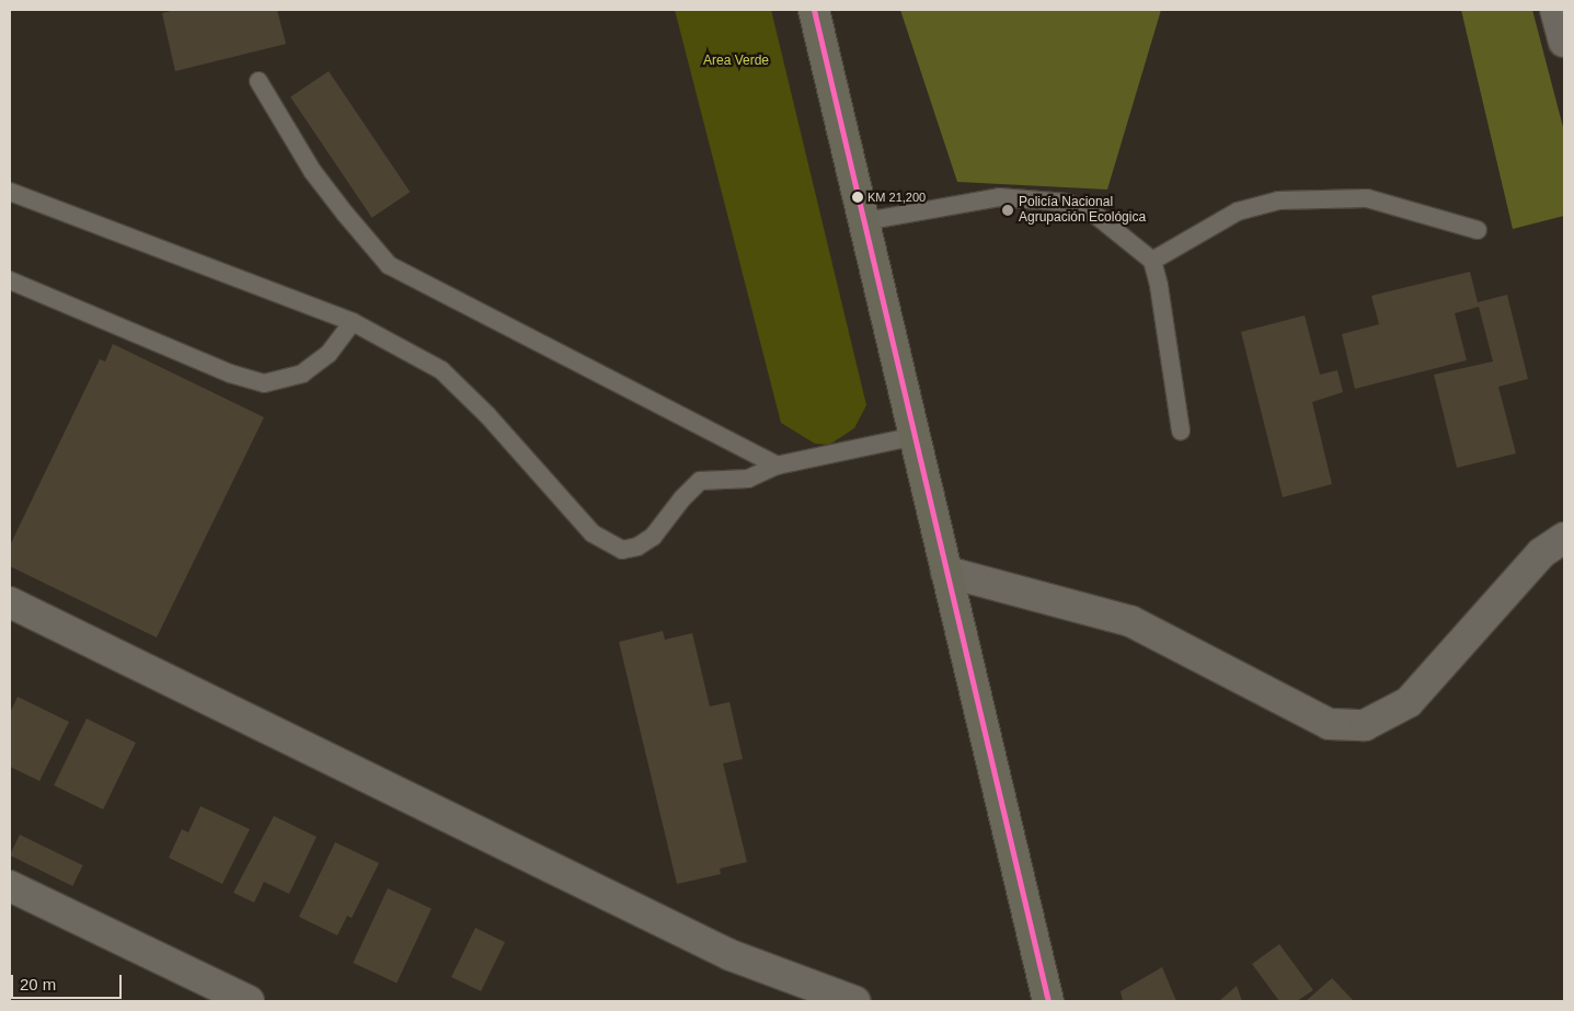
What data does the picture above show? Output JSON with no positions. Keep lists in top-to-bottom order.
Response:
{
  "parks": ["Area Verde"],
  "places": ["KM 21,200", "Policía Nacional Agrupación Ecológica"],
  "scale_bar": "20 m"
}
